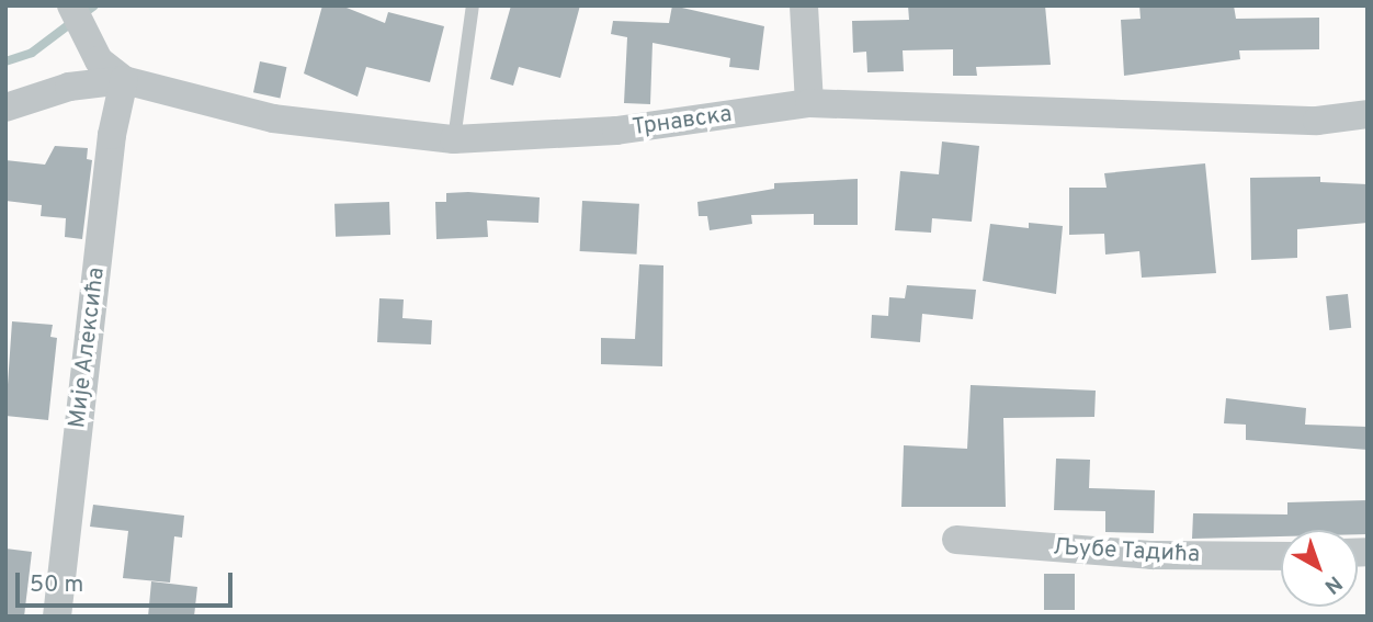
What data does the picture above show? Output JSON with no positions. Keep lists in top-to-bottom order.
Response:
{
  "streets": {
    "street": ["Трнавска", "Мије Алексића", "Љубе Тадића"]
  },
  "crossings": [
    ["Трнавска", "Мије Алексића"]
  ],
  "scale_bar": "50 m",
  "north": "bottom right"
}
